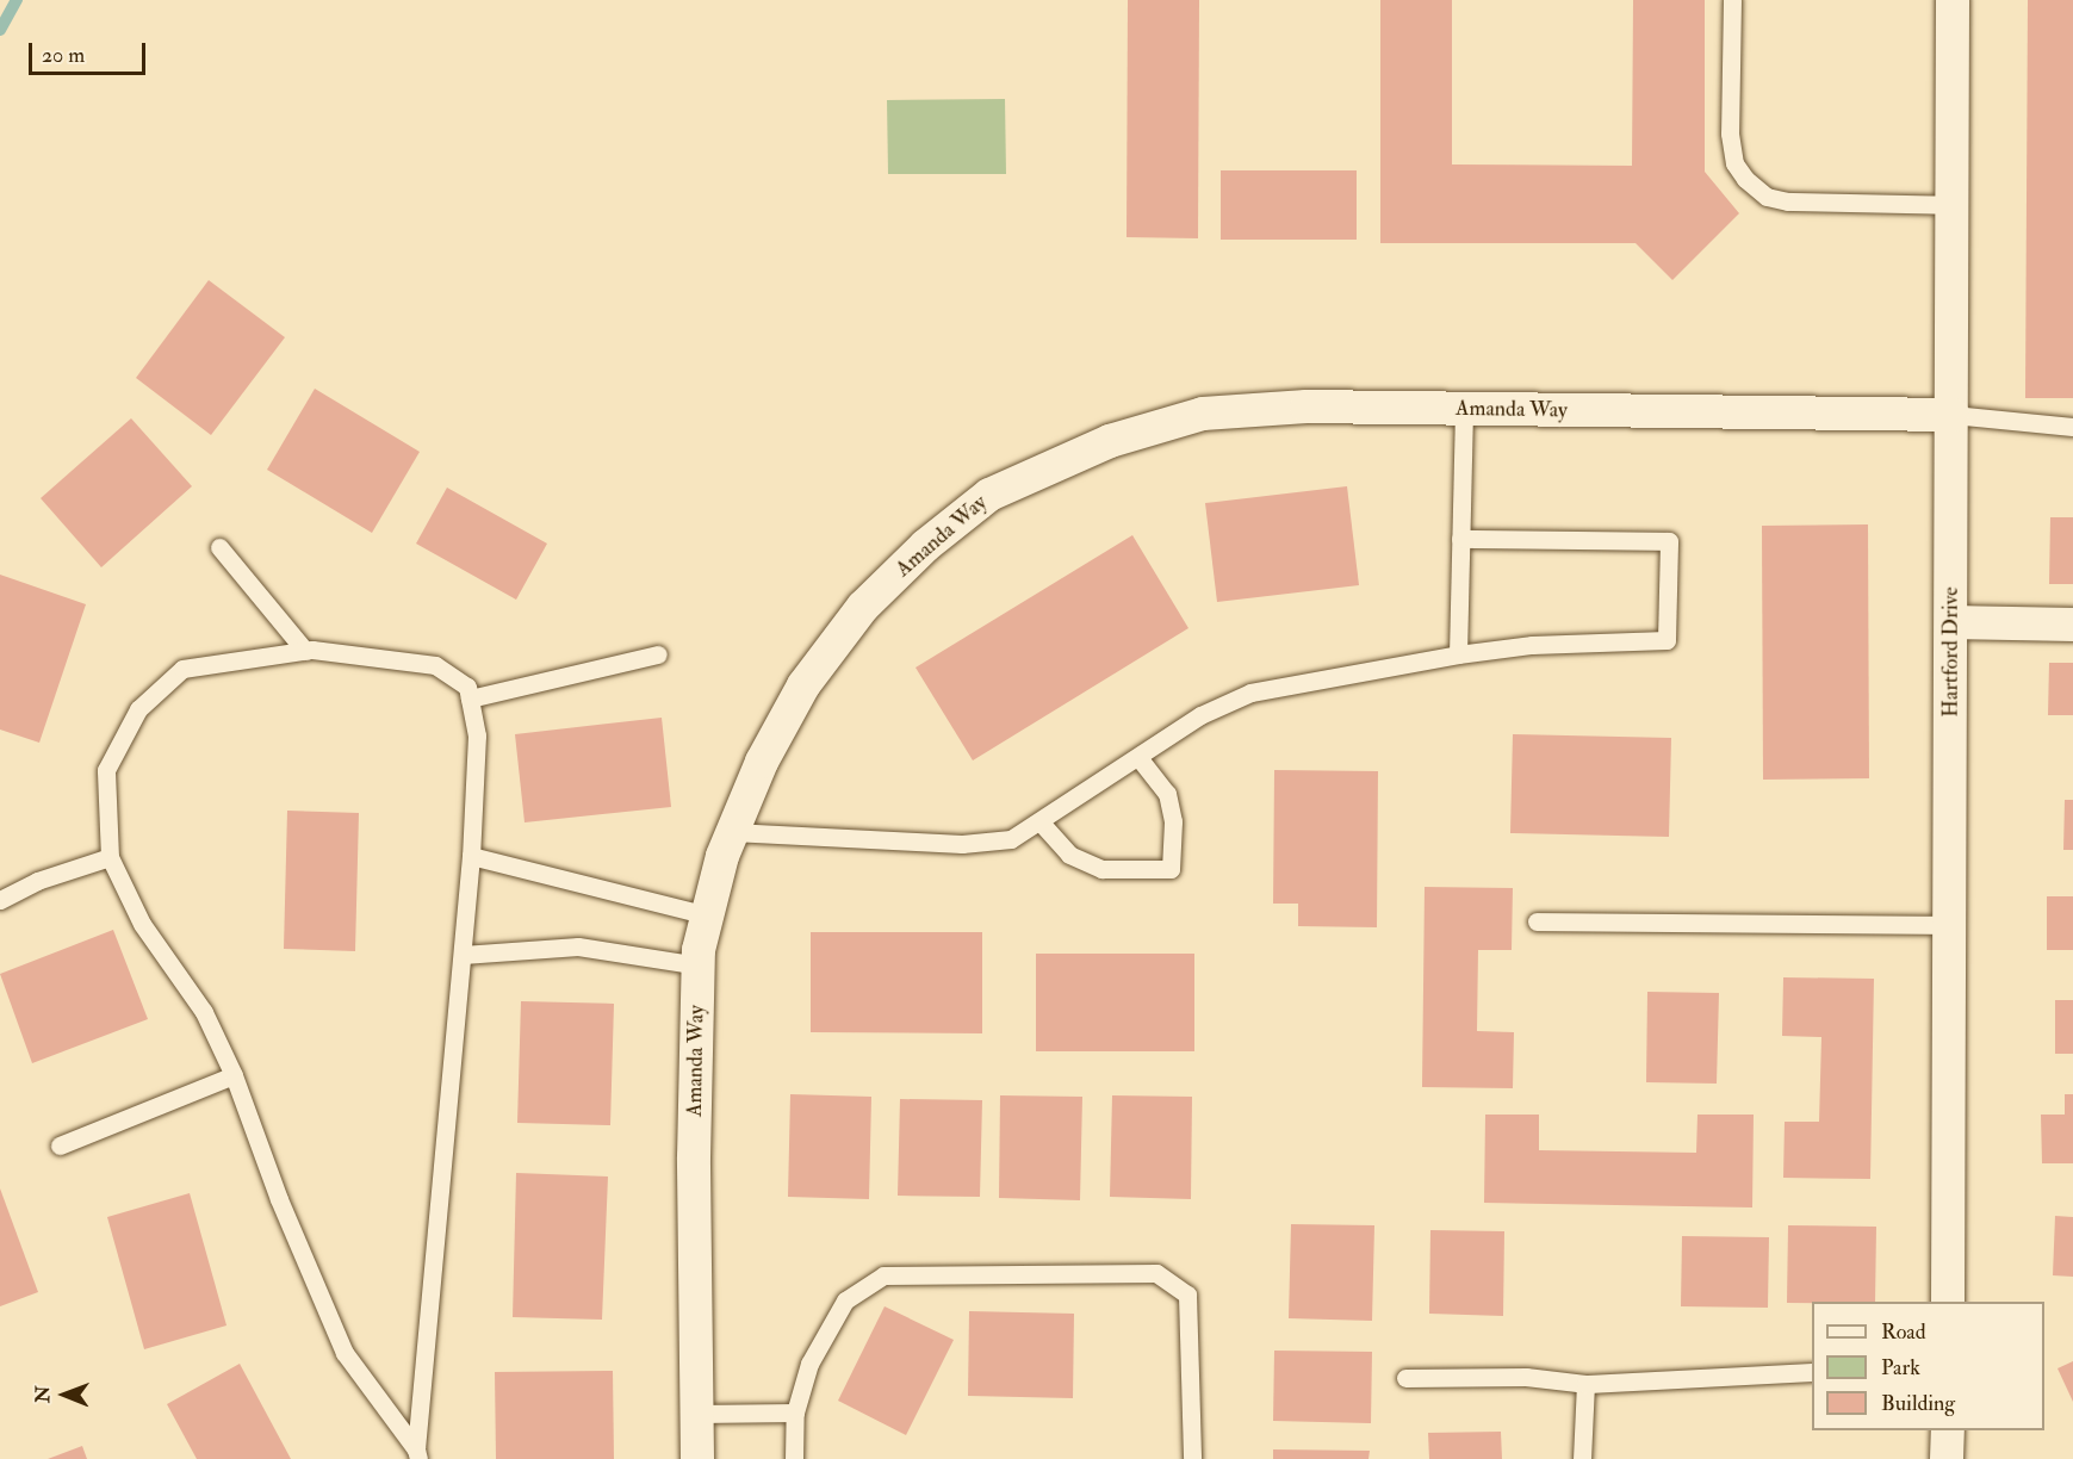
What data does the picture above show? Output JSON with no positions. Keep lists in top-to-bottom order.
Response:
{
  "streets": {
    "street": ["Amanda Way", "Hartford Drive"]
  },
  "crossings": [
    ["Amanda Way", "Hartford Drive"]
  ],
  "legend": ["Road", "Park", "Building"],
  "scale_bar": "20 m",
  "north": "left"
}
